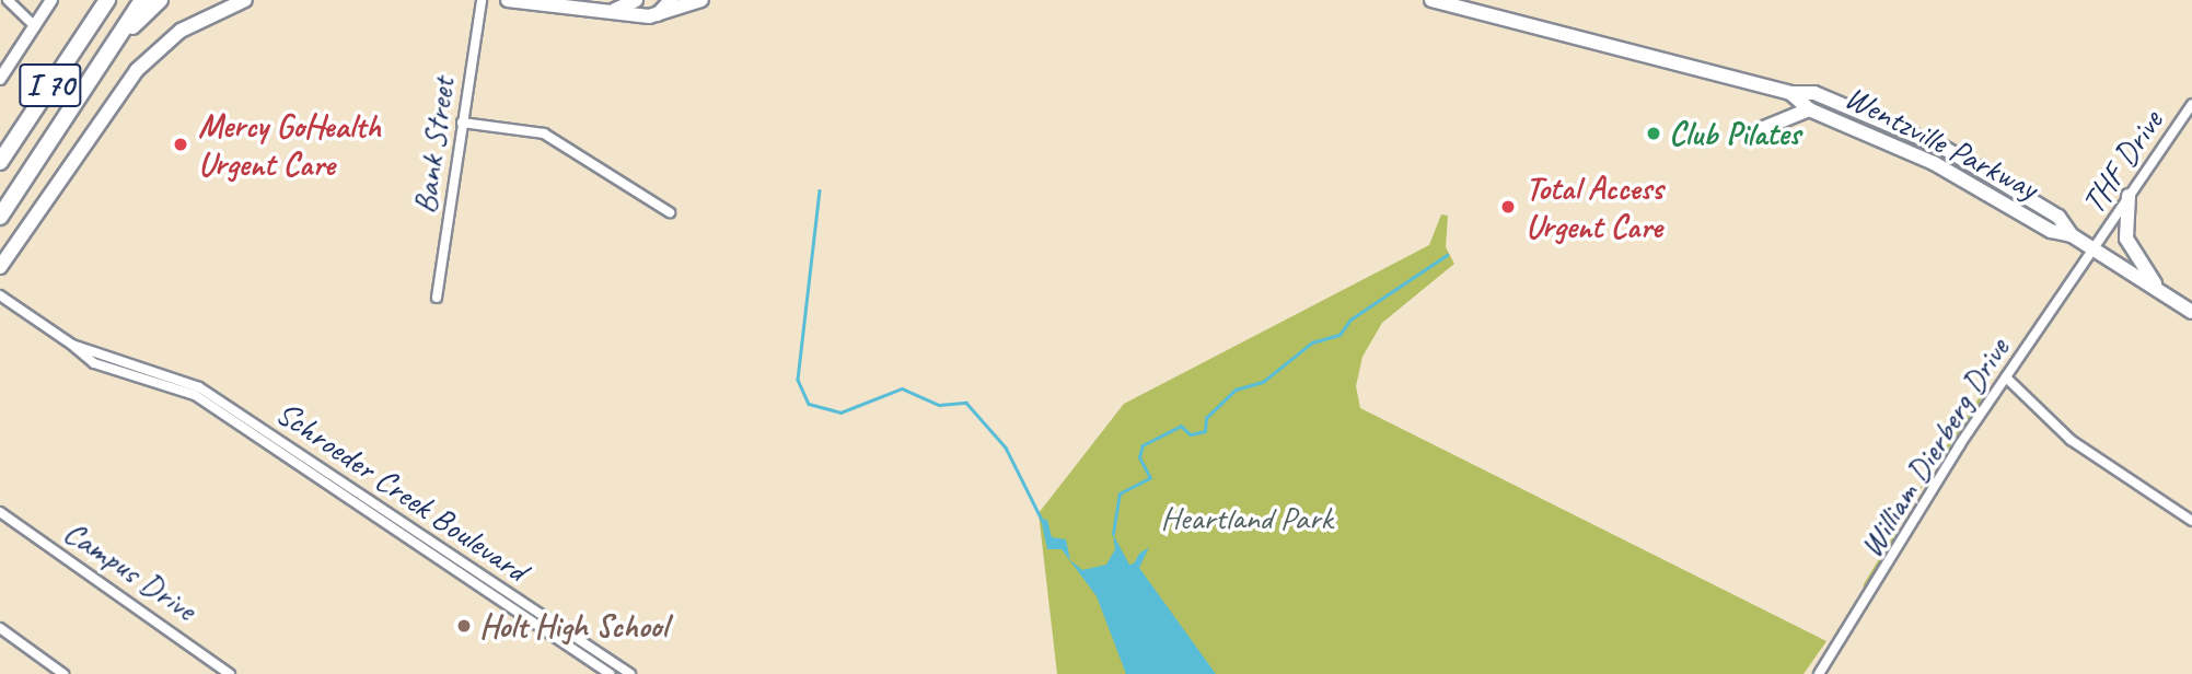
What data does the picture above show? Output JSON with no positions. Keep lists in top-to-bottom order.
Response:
{
  "streets": {
    "highway": ["I 70"],
    "main road": ["Wentzville Parkway"],
    "street": [
      "Bank Street",
      "THF Drive",
      "William Dierberg Drive",
      "Schroeder Creek Boulevard",
      "Campus Drive"
    ]
  },
  "crossings": [
    ["Wentzville Parkway", "THF Drive"],
    ["Wentzville Parkway", "William Dierberg Drive"],
    ["THF Drive", "William Dierberg Drive"]
  ],
  "parks": ["Heartland Park"],
  "places": [
    "Club Pilates",
    "Mercy GoHealth Urgent Care",
    "Total Access Urgent Care",
    "Holt High School"
  ]
}
